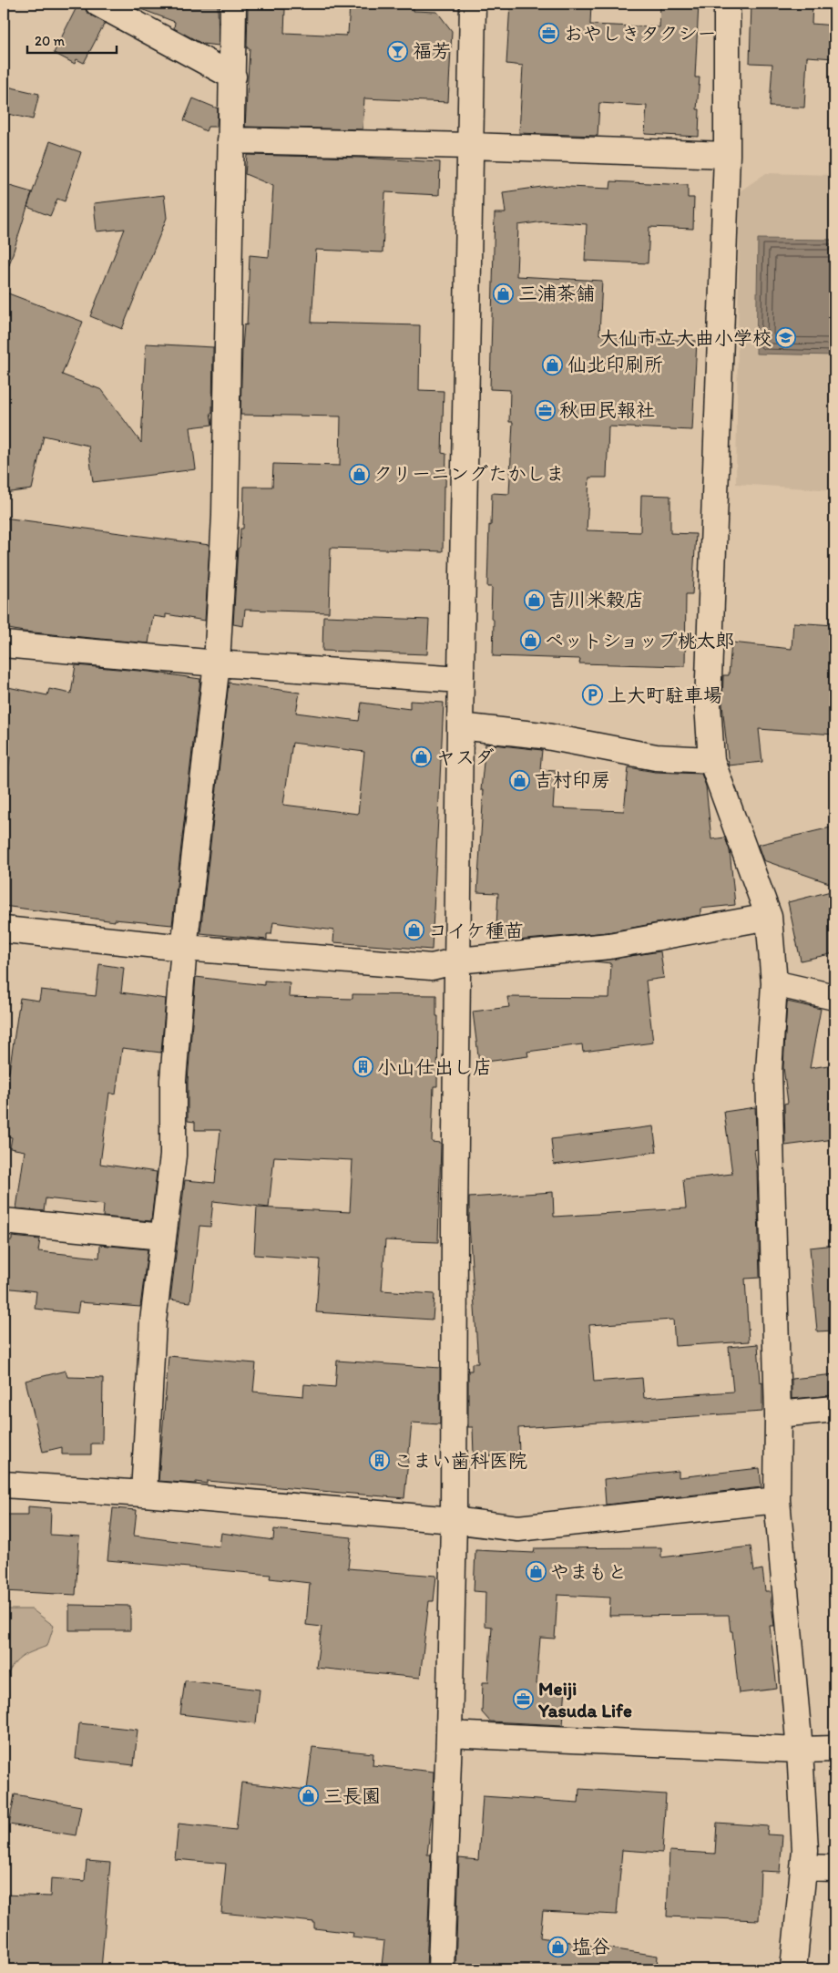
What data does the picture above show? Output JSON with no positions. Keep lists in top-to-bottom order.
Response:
{
  "places": {
    "office": ["おやしきタクシー", "秋田民報社", "Meiji Yasuda Life"],
    "bar": ["福芳"],
    "shop": [
      "三浦茶舗",
      "仙北印刷所",
      "クリーニングたかしま",
      "吉川米穀店",
      "ペットショップ桃太郎",
      "ヤスダ",
      "吉村印房",
      "コイケ種苗",
      "やまもと",
      "三長園",
      "塩谷"
    ],
    "school or university": ["大仙市立大曲小学校"],
    "parking": ["上大町駐車場"],
    "building": ["小山仕出し店", "こまい歯科医院"]
  },
  "scale_bar": "20 m"
}
